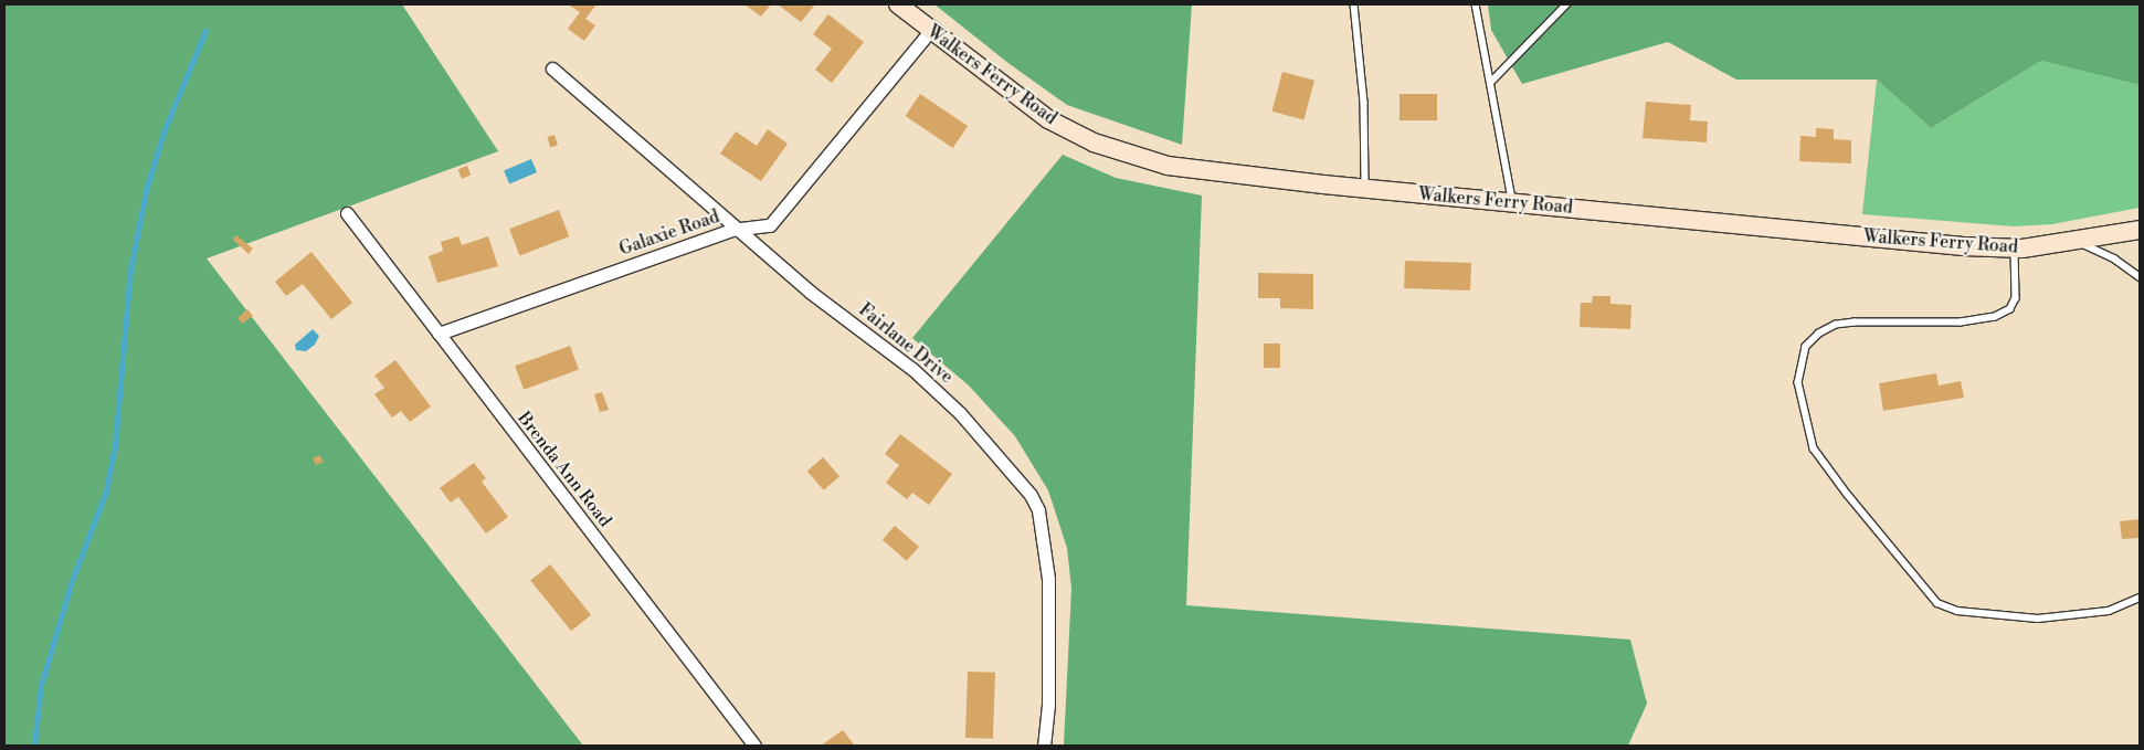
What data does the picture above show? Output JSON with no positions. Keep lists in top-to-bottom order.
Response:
{
  "streets": {
    "street": [
      "Walkers Ferry Road",
      "Galaxie Road",
      "Fairlane Drive",
      "Brenda Ann Road"
    ]
  },
  "crossings": [
    ["Walkers Ferry Road", "Galaxie Road"],
    ["Galaxie Road", "Fairlane Drive"],
    ["Galaxie Road", "Brenda Ann Road"]
  ]
}
